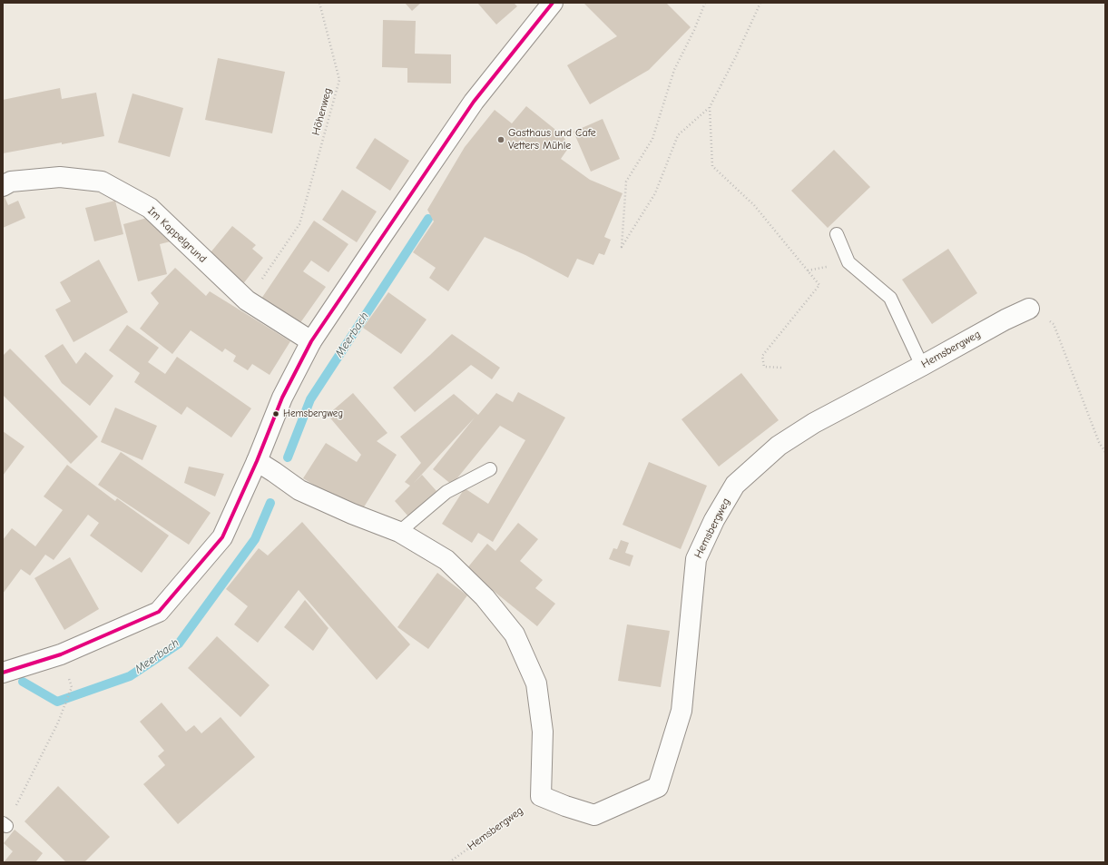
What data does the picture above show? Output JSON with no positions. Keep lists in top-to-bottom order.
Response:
{
  "streets": {
    "street": ["Im Kappelgrund", "Hemsbergweg"],
    "path": ["Höhenweg"]
  },
  "crossings": [
    ["Höhenweg", "Im Kappelgrund"]
  ],
  "water": ["Meerbach"],
  "places": ["Gasthaus und Cafe Vetters Mühle", "Hemsbergweg"]
}
